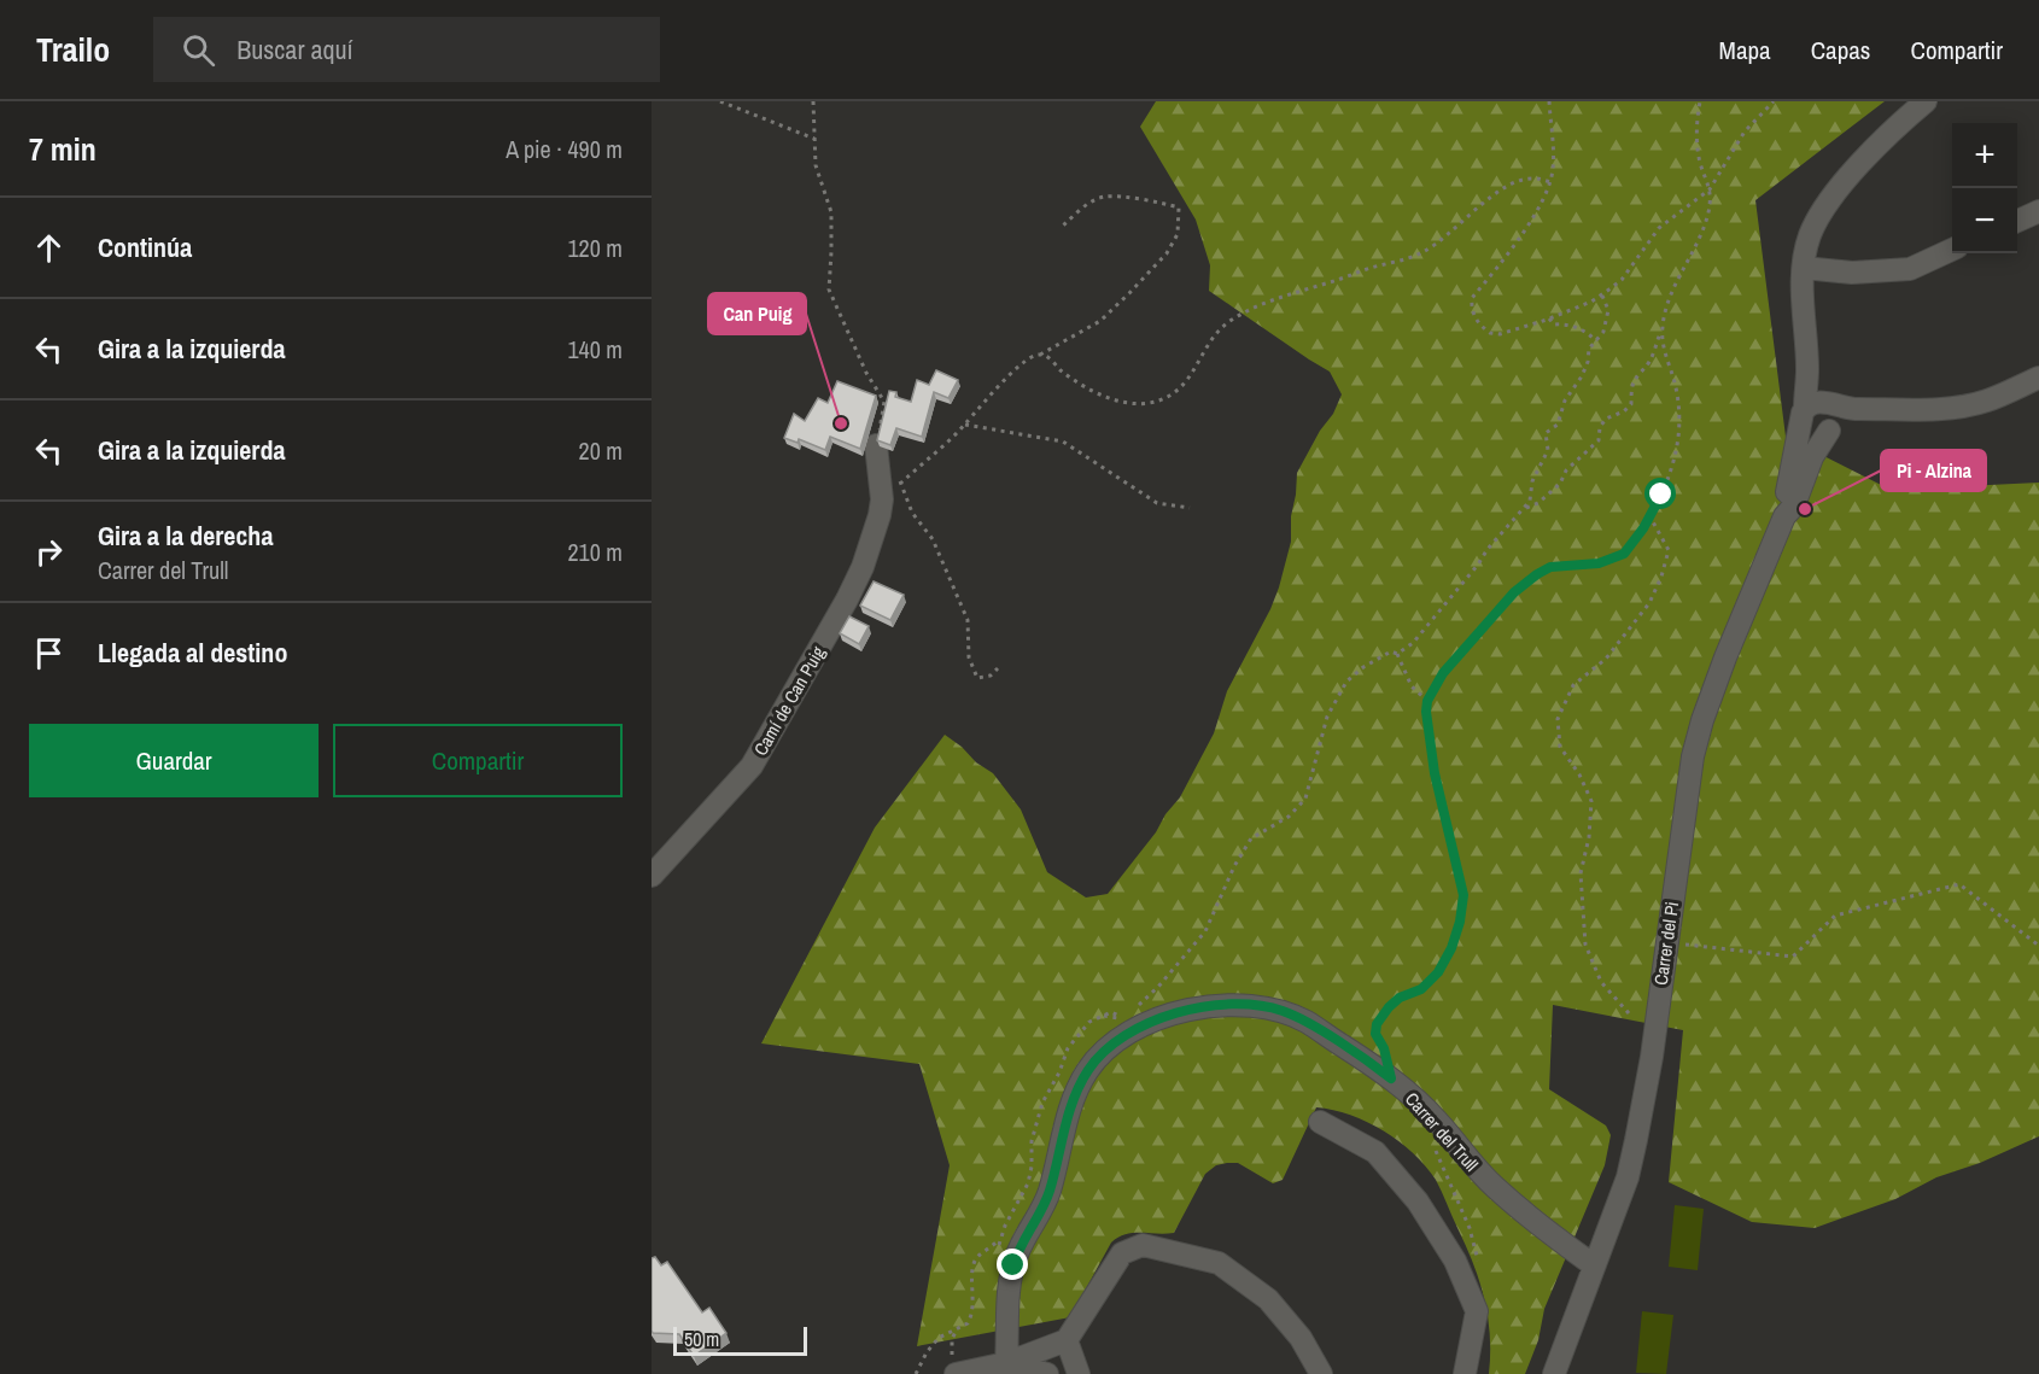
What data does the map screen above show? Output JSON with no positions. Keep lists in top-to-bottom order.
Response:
{
  "streets": {
    "street": ["Camí de Can Puig", "Carrer del Pi", "Carrer del Trull"]
  },
  "crossings": [
    ["Carrer del Pi", "Carrer del Trull"]
  ],
  "places": ["Can Puig", "Pi - Alzina"],
  "scale_bar": "50 m",
  "page": {
    "header": "Trailo",
    "search": "Buscar aquí",
    "nav": ["Mapa", "Capas", "Compartir"],
    "heading": ["7 min", "A pie · 490 m"],
    "map_buttons": ["+", "−"],
    "list": [
      ["Continúa", "120 m"],
      ["Gira a la izquierda", "140 m"],
      ["Gira a la izquierda", "20 m"],
      ["Gira a la derecha", "Carrer del Trull", "210 m"],
      "Llegada al destino"
    ],
    "buttons": ["Guardar", "Compartir"],
    "scale": "50 m"
  }
}
